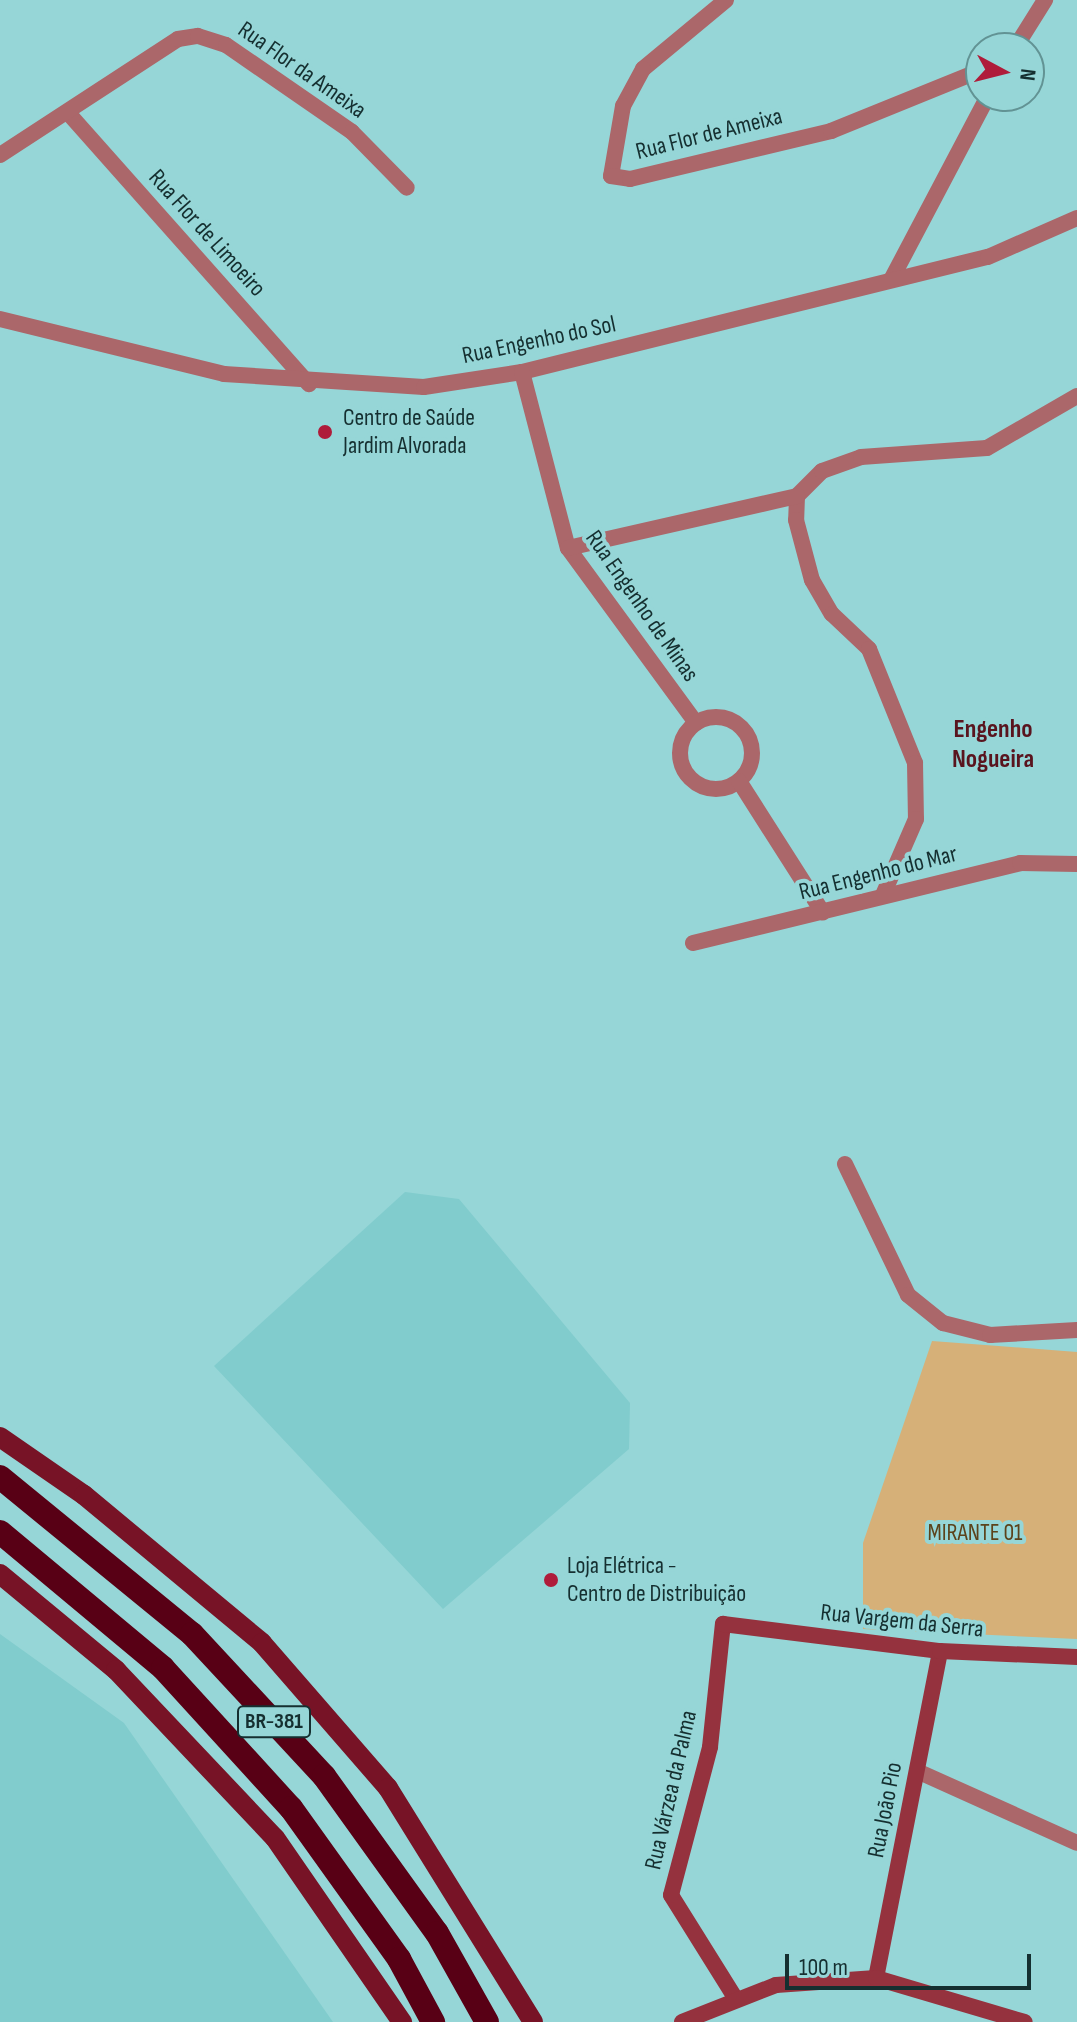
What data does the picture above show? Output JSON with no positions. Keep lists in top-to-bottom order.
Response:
{
  "streets": {
    "highway": ["BR-381"],
    "street": [
      "Rua Flor da Ameixa",
      "Rua Flor de Ameixa",
      "Rua Flor de Limoeiro",
      "Rua Engenho do Sol",
      "Rua Engenho de Minas",
      "Rua Engenho do Mar",
      "Rua Vargem da Serra",
      "Rua Várzea da Palma",
      "Rua João Pio"
    ]
  },
  "crossings": [
    ["Rua Flor da Ameixa", "Rua Flor de Limoeiro"],
    ["Rua Flor de Limoeiro", "Rua Engenho do Sol"],
    ["Rua Engenho do Sol", "Rua Engenho de Minas"],
    ["Rua Vargem da Serra", "Rua Várzea da Palma"],
    ["Rua Vargem da Serra", "Rua João Pio"]
  ],
  "districts": ["Engenho Nogueira"],
  "parks": ["MIRANTE 01"],
  "places": ["Centro de Saúde Jardim Alvorada", "Loja Elétrica - Centro de Distribuição"],
  "scale_bar": "100 m",
  "north": "right"
}
